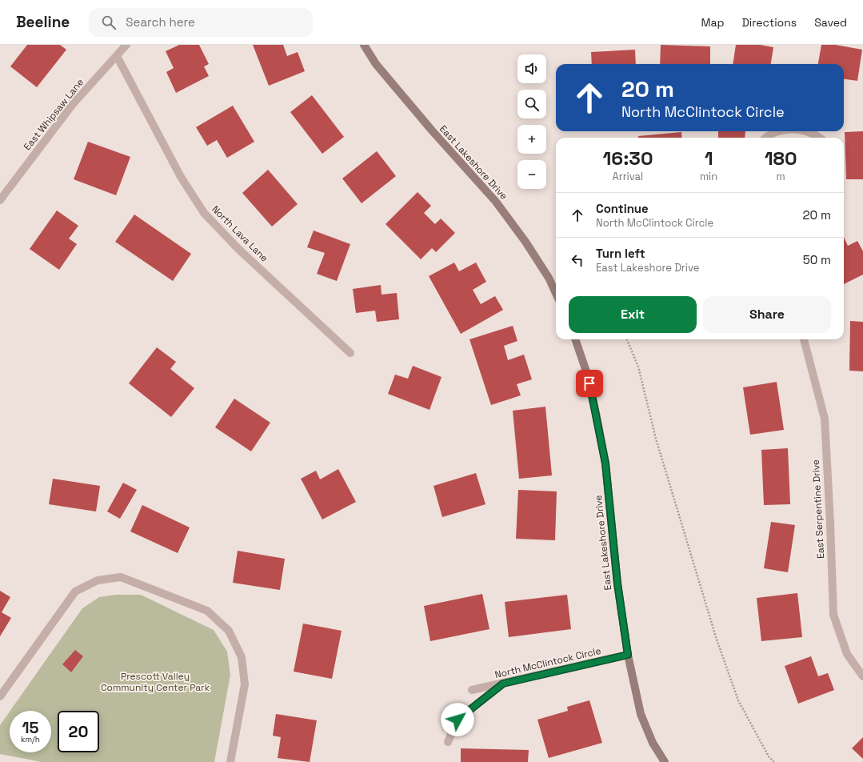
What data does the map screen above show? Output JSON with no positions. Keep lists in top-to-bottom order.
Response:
{
  "streets": {
    "main road": ["East Lakeshore Drive"],
    "street": [
      "East Whipsaw Lane",
      "North Lava Lane",
      "East Serpentine Drive",
      "North McClintock Circle"
    ]
  },
  "crossings": [
    ["East Whipsaw Lane", "North Lava Lane"],
    ["East Lakeshore Drive", "North McClintock Circle"]
  ],
  "parks": ["Prescott Valley Community Center Park"],
  "page": {
    "header": "Beeline",
    "search": "Search here",
    "nav": ["Map", "Directions", "Saved"],
    "map_buttons": ["+", "−"],
    "turn": ["20 m", "North McClintock Circle"],
    "eta": [
      "16:30",
      "Arrival",
      "1",
      "min",
      "180",
      "m"
    ],
    "list": [
      {
        "name": "Continue",
        "note": "North McClintock Circle",
        "value": "20 m"
      },
      {
        "name": "Turn left",
        "note": "East Lakeshore Drive",
        "value": "50 m"
      }
    ],
    "buttons": ["Exit", "Share"],
    "speed": "15 km/h",
    "limit": "20"
  }
}
